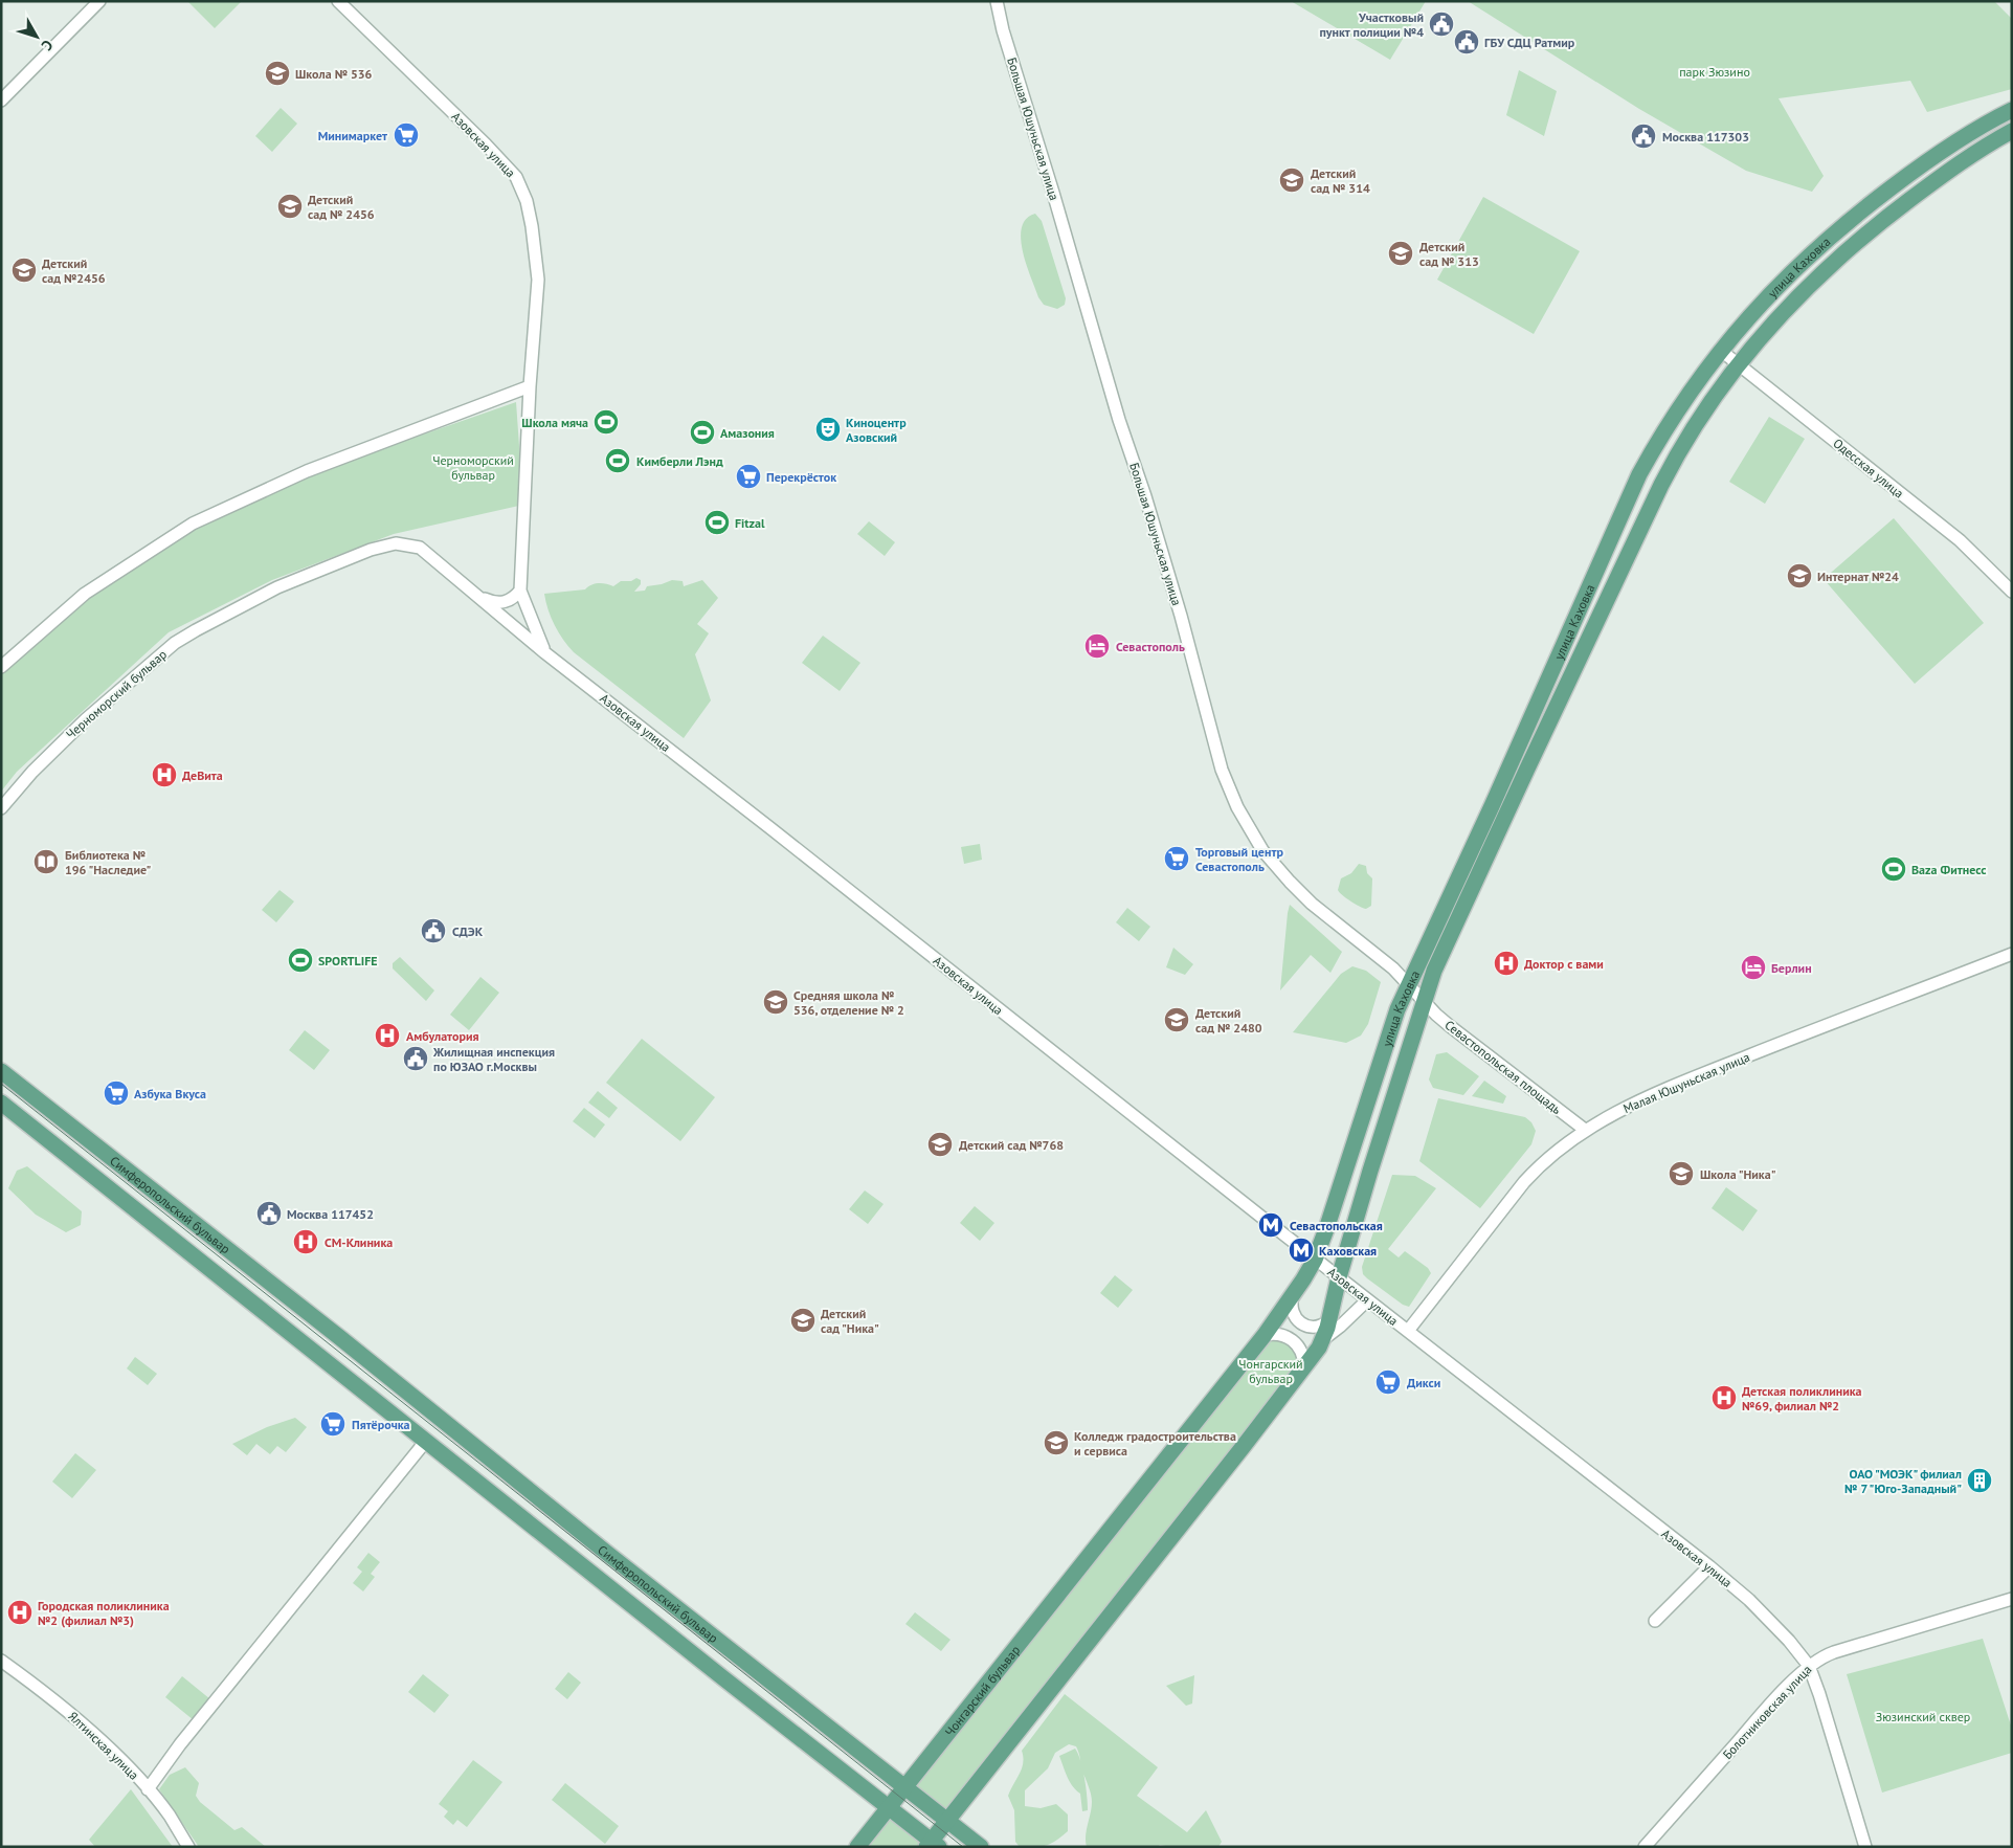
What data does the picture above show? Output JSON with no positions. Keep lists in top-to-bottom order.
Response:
{
  "streets": {
    "main road": ["улица Каховка", "Симферопольский бульвар", "Чонгарский бульвар"],
    "street": [
      "Большая Юшуньская улица",
      "Азовская улица",
      "Одесская улица",
      "Черноморский бульвар",
      "Севастопольская площадь",
      "Малая Юшуньская улица",
      "Болотниковская улица",
      "Ялтинская улица"
    ]
  },
  "crossings": [
    ["Большая Юшуньская улица", "улица Каховка"],
    ["Большая Юшуньская улица", "Севастопольская площадь"],
    ["Азовская улица", "улица Каховка"],
    ["Азовская улица", "Черноморский бульвар"],
    ["Азовская улица", "Малая Юшуньская улица"],
    ["Азовская улица", "Чонгарский бульвар"],
    ["Азовская улица", "Болотниковская улица"],
    ["улица Каховка", "Одесская улица"],
    ["улица Каховка", "Севастопольская площадь"],
    ["улица Каховка", "Чонгарский бульвар"],
    ["Севастопольская площадь", "Малая Юшуньская улица"],
    ["Симферопольский бульвар", "Чонгарский бульвар"]
  ],
  "parks": [
    "парк Зюзино",
    "Черноморский бульвар",
    "Чонгарский бульвар",
    "Зюзинский сквер"
  ],
  "places": {
    "public building": [
      "Участковый пункт полиции №4",
      "ГБУ СДЦ Ратмир",
      "Москва 117303",
      "СДЭК",
      "Жилищная инспекция по ЮЗАО г.Москвы",
      "Москва 117452"
    ],
    "school or university": [
      "Школа № 536",
      "Детский сад № 314",
      "Детский сад № 2456",
      "Детский сад № 313",
      "Детский сад №2456",
      "Интернат №24",
      "Средняя школа № 536, отделение № 2",
      "Детский сад № 2480",
      "Детский сад №768",
      "Школа \"Ника\"",
      "Детский сад \"Ника\"",
      "Колледж градостроительства и сервиса"
    ],
    "supermarket": [
      "Минимаркет",
      "Перекрёсток",
      "Торговый центр Севастополь",
      "Азбука Вкуса",
      "Дикси",
      "Пятёрочка"
    ],
    "sports": [
      "Школа мяча",
      "Амазония",
      "Кимберли Лэнд",
      "Fitzal",
      "Baza Фитнесс",
      "SPORTLIFE"
    ],
    "theatre": ["Киноцентр Азовский"],
    "hotel": ["Севастополь", "Берлин"],
    "hospital": [
      "ДеВита",
      "Доктор с вами",
      "Амбулатория",
      "СМ-Клиника",
      "Детская поликлиника №69, филиал №2",
      "Городская поликлиника №2 (филиал №3)"
    ],
    "library": ["Библиотека № 196 \"Наследие\""],
    "metro station": ["Севастопольская", "Каховская"],
    "building": ["ОАО \"МОЭК\" филиал № 7 \"Юго-Западный\""]
  },
  "north": "bottom right"
}
